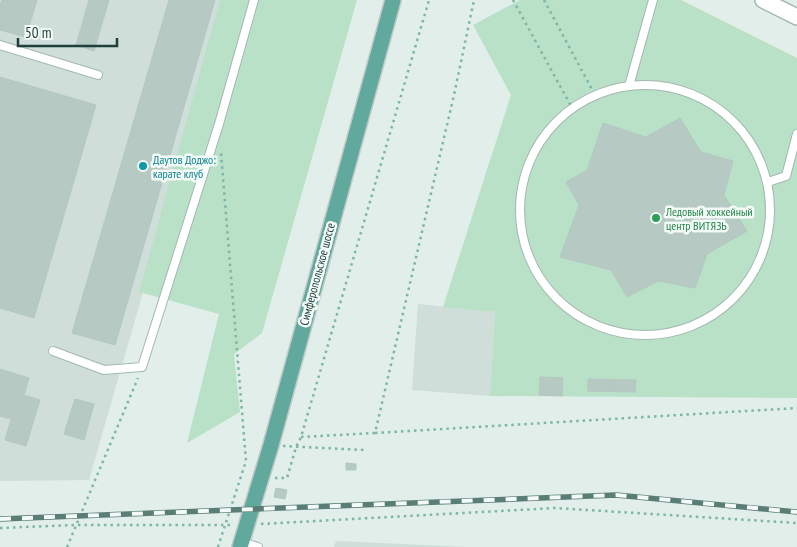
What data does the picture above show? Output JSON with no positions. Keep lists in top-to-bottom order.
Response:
{
  "streets": {
    "main road": ["Симферопольское шоссе"]
  },
  "places": ["Даутов Доджо: карате клуб", "Ледовый хоккейный центр ВИТЯЗЬ"],
  "scale_bar": "50 m"
}
